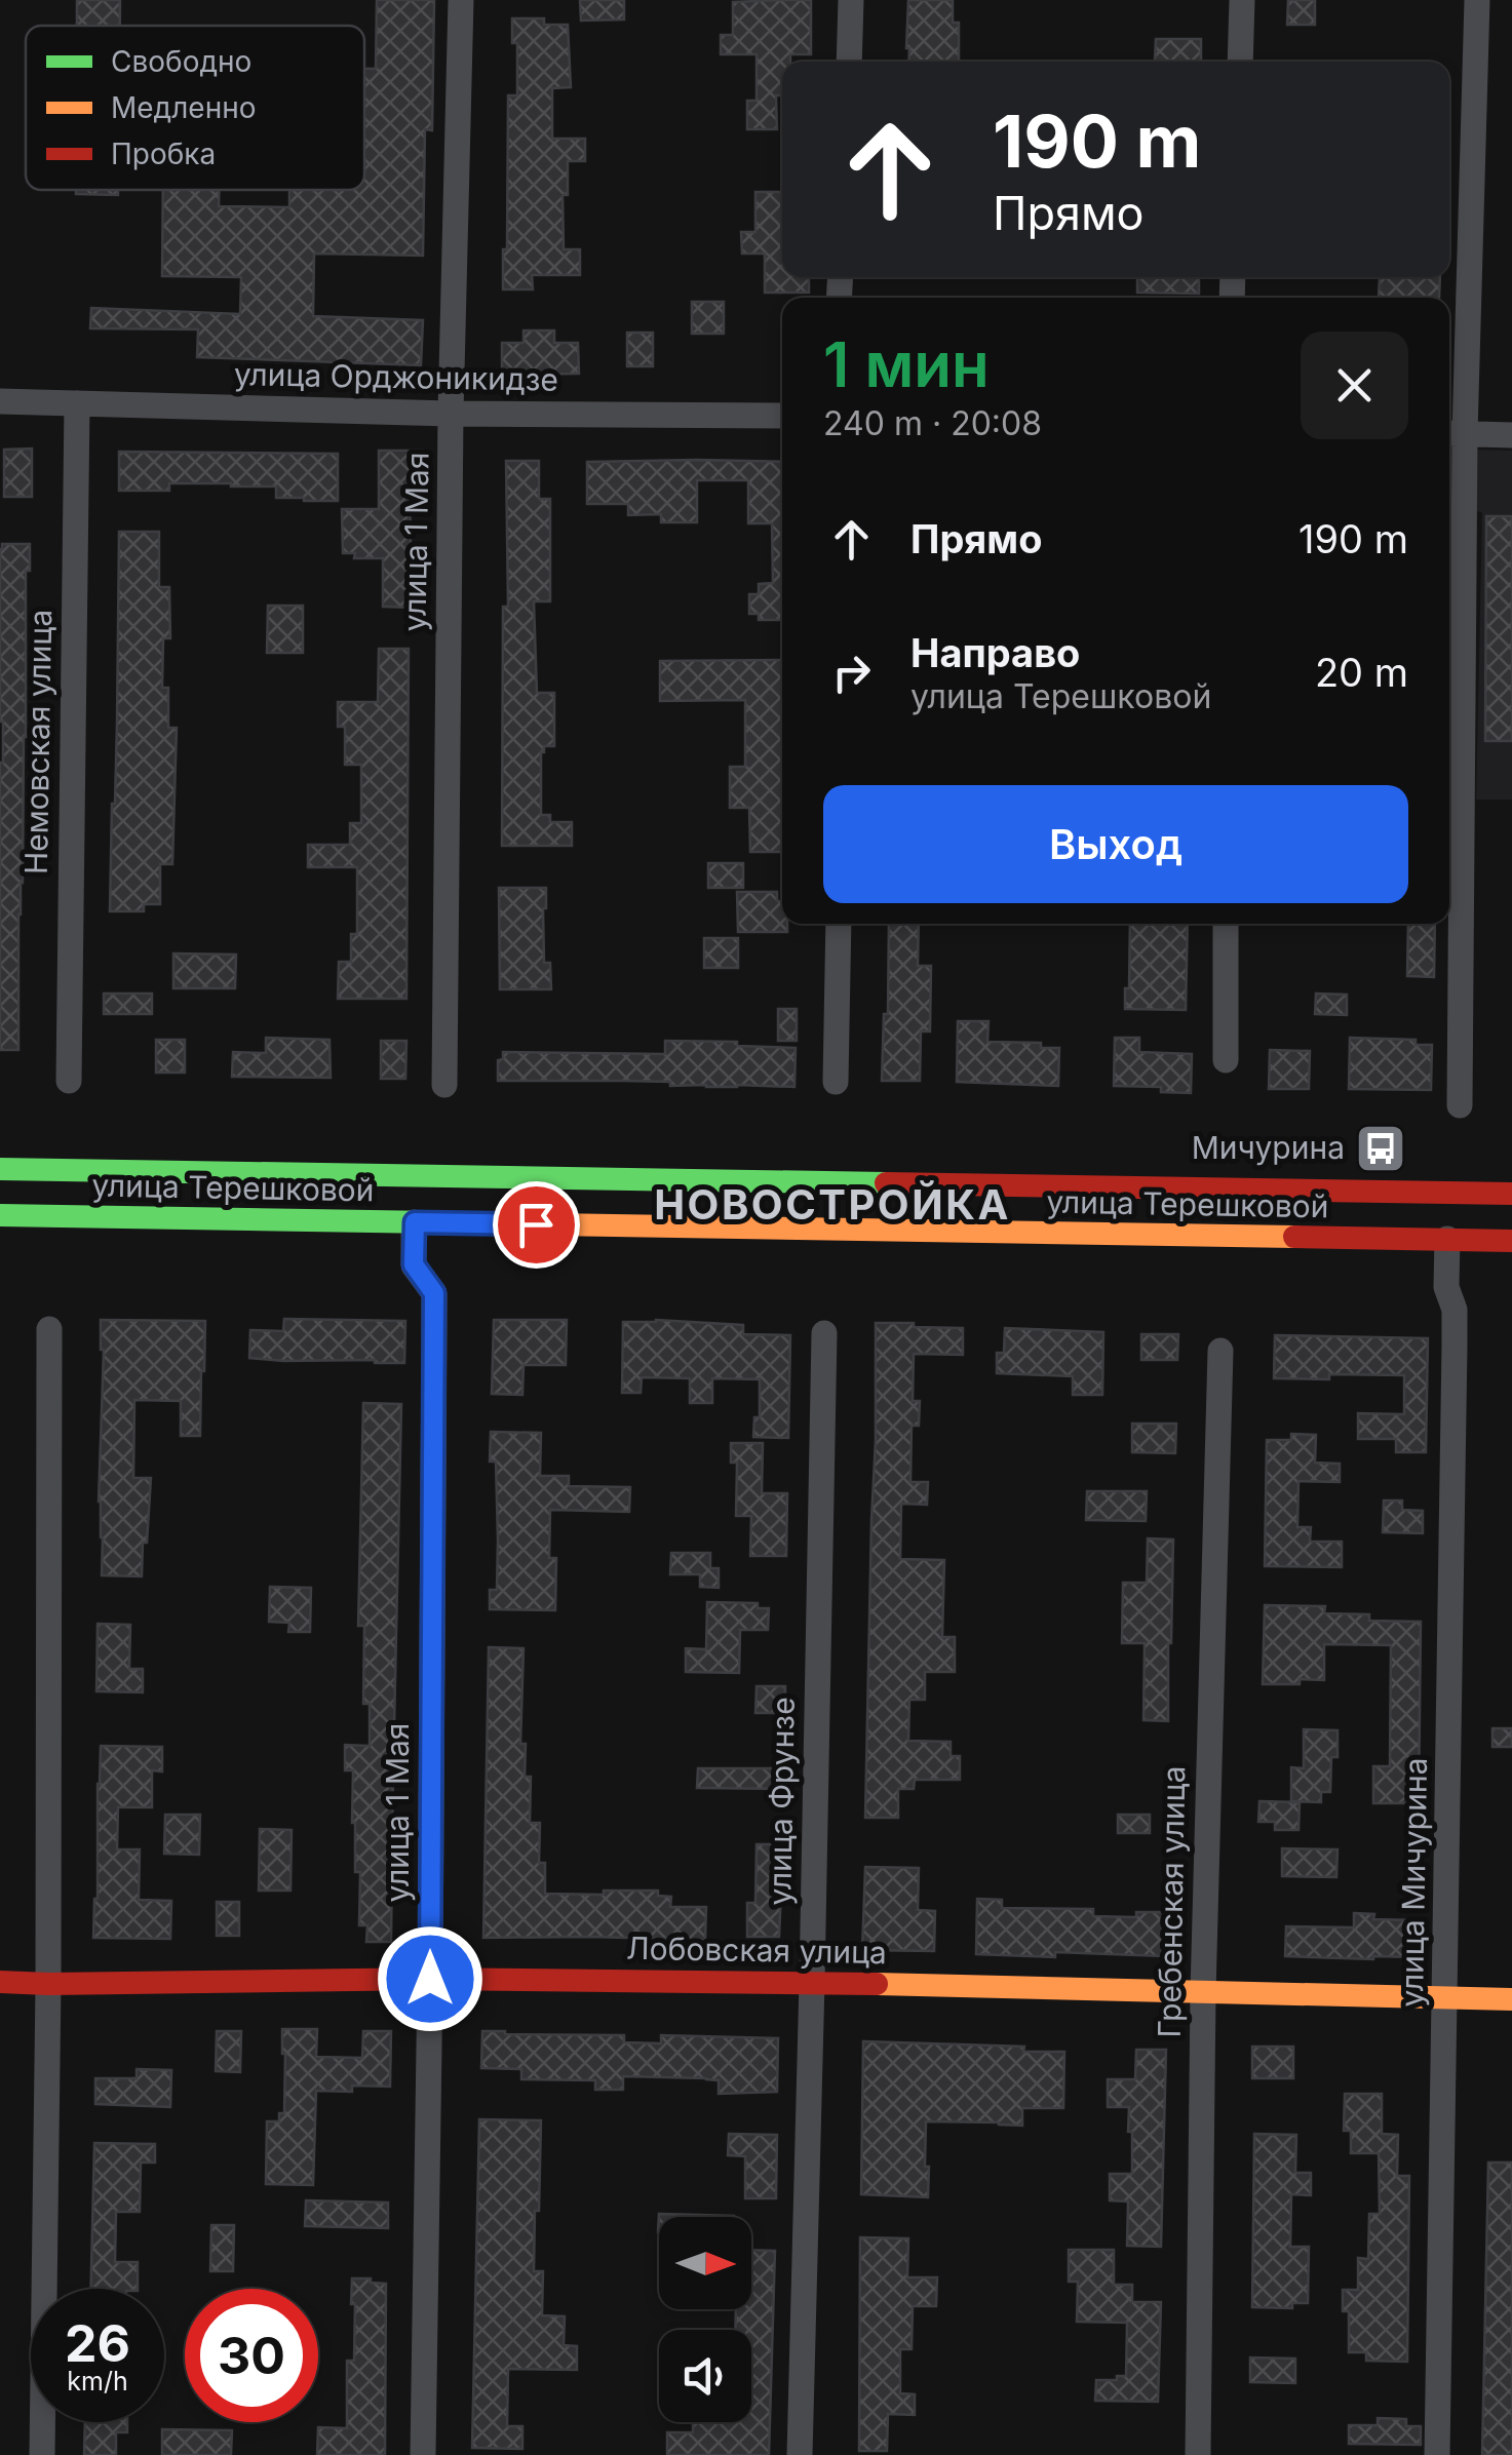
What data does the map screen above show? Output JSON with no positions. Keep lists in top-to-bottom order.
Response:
{
  "streets": {
    "main road": ["улица Терешковой", "Лобовская улица"],
    "street": [
      "улица Орджоникидзе",
      "улица 1 Мая",
      "Немовская улица",
      "улица Фрунзе",
      "улица Мичурина",
      "Гребенская улица"
    ]
  },
  "crossings": [
    ["улица Орджоникидзе", "улица 1 Мая"],
    ["улица Орджоникидзе", "Немовская улица"],
    ["улица 1 Мая", "улица Терешковой"],
    ["улица 1 Мая", "Лобовская улица"],
    ["улица Терешковой", "улица Мичурина"],
    ["улица Фрунзе", "Лобовская улица"],
    ["улица Мичурина", "Лобовская улица"],
    ["Гребенская улица", "Лобовская улица"]
  ],
  "districts": ["НОВОСТРОЙКА"],
  "places": {
    "bus stop": ["Мичурина"]
  },
  "legend": ["Свободно", "Медленно", "Пробка"],
  "north": "right",
  "page": {
    "turn": ["190 m", "Прямо"],
    "heading": ["1 мин", "240 m · 20:08"],
    "list": [
      {
        "name": "Прямо",
        "value": "190 m"
      },
      {
        "name": "Направо",
        "note": "улица Терешковой",
        "value": "20 m"
      }
    ],
    "buttons": "Выход",
    "speed": "26 km/h",
    "limit": "30"
  }
}
